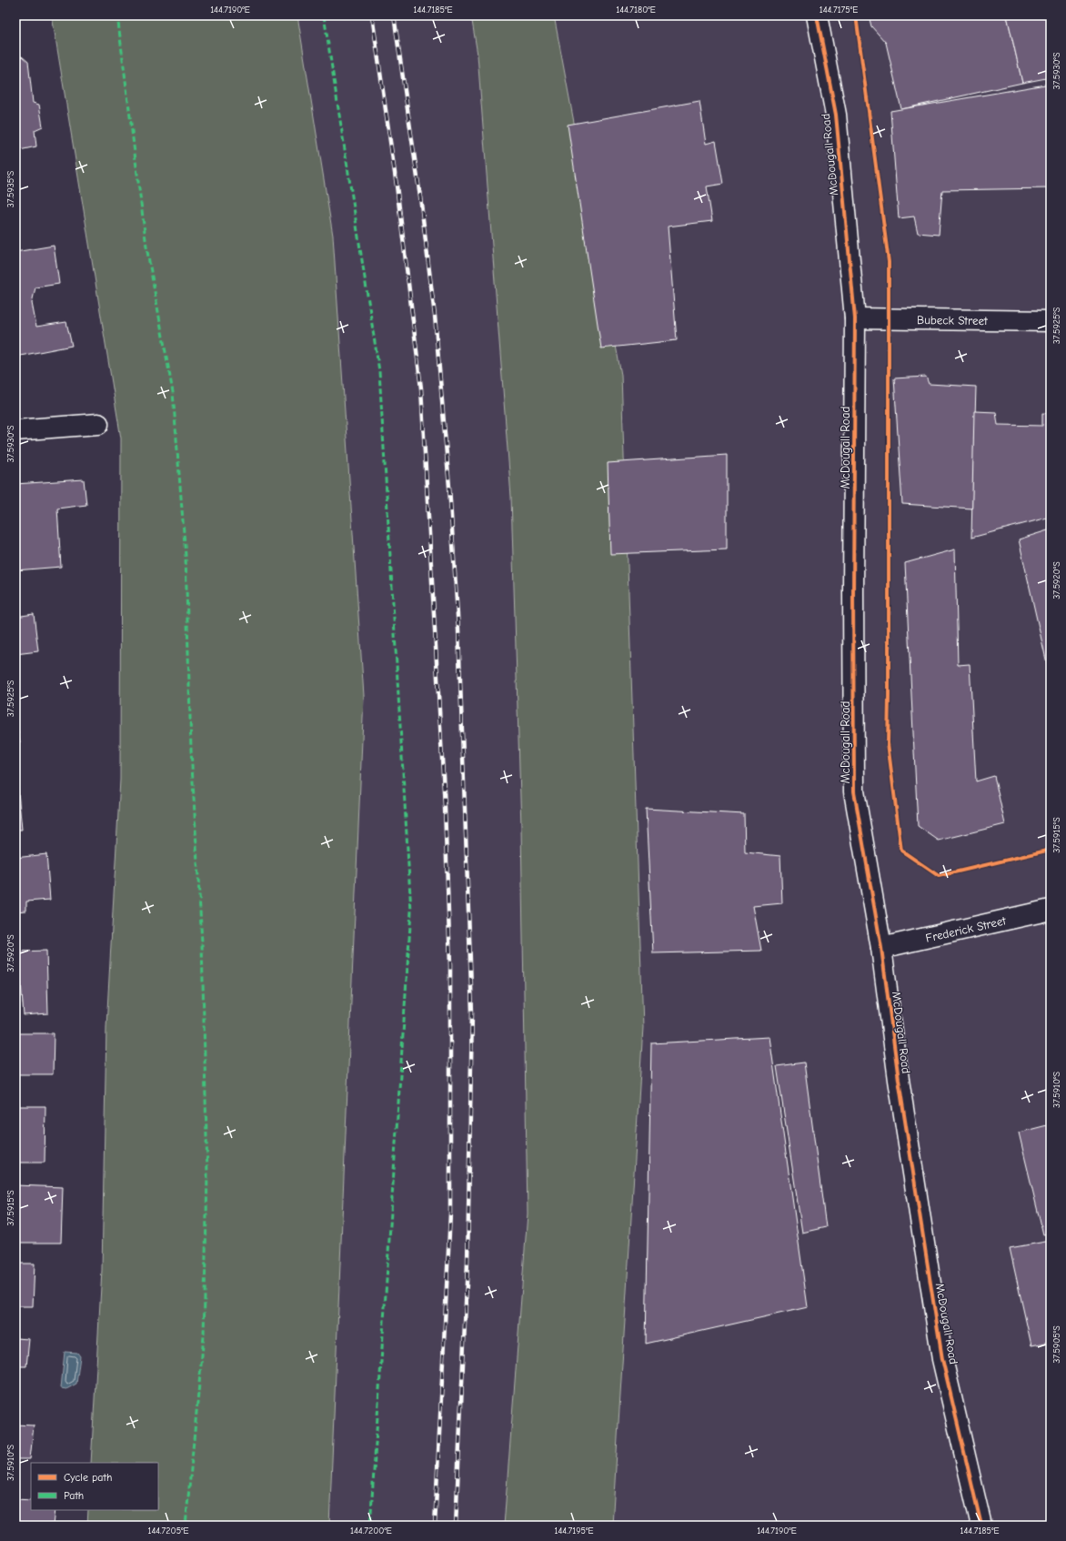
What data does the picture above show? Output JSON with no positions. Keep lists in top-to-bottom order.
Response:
{
  "streets": {
    "street": ["McDougall Road", "Bubeck Street", "Frederick Street"]
  },
  "crossings": [
    ["McDougall Road", "Bubeck Street"],
    ["McDougall Road", "Frederick Street"]
  ],
  "legend": ["Cycle path", "Path"],
  "coordinates": [
    "144.7190°E",
    "144.7185°E",
    "144.7180°E",
    "144.7175°E",
    "37.5930°S",
    "37.5935°S",
    "37.5925°S",
    "37.5920°S",
    "37.5915°S",
    "37.5910°S",
    "37.5905°S",
    "144.7205°E",
    "144.7200°E",
    "144.7195°E"
  ]
}
